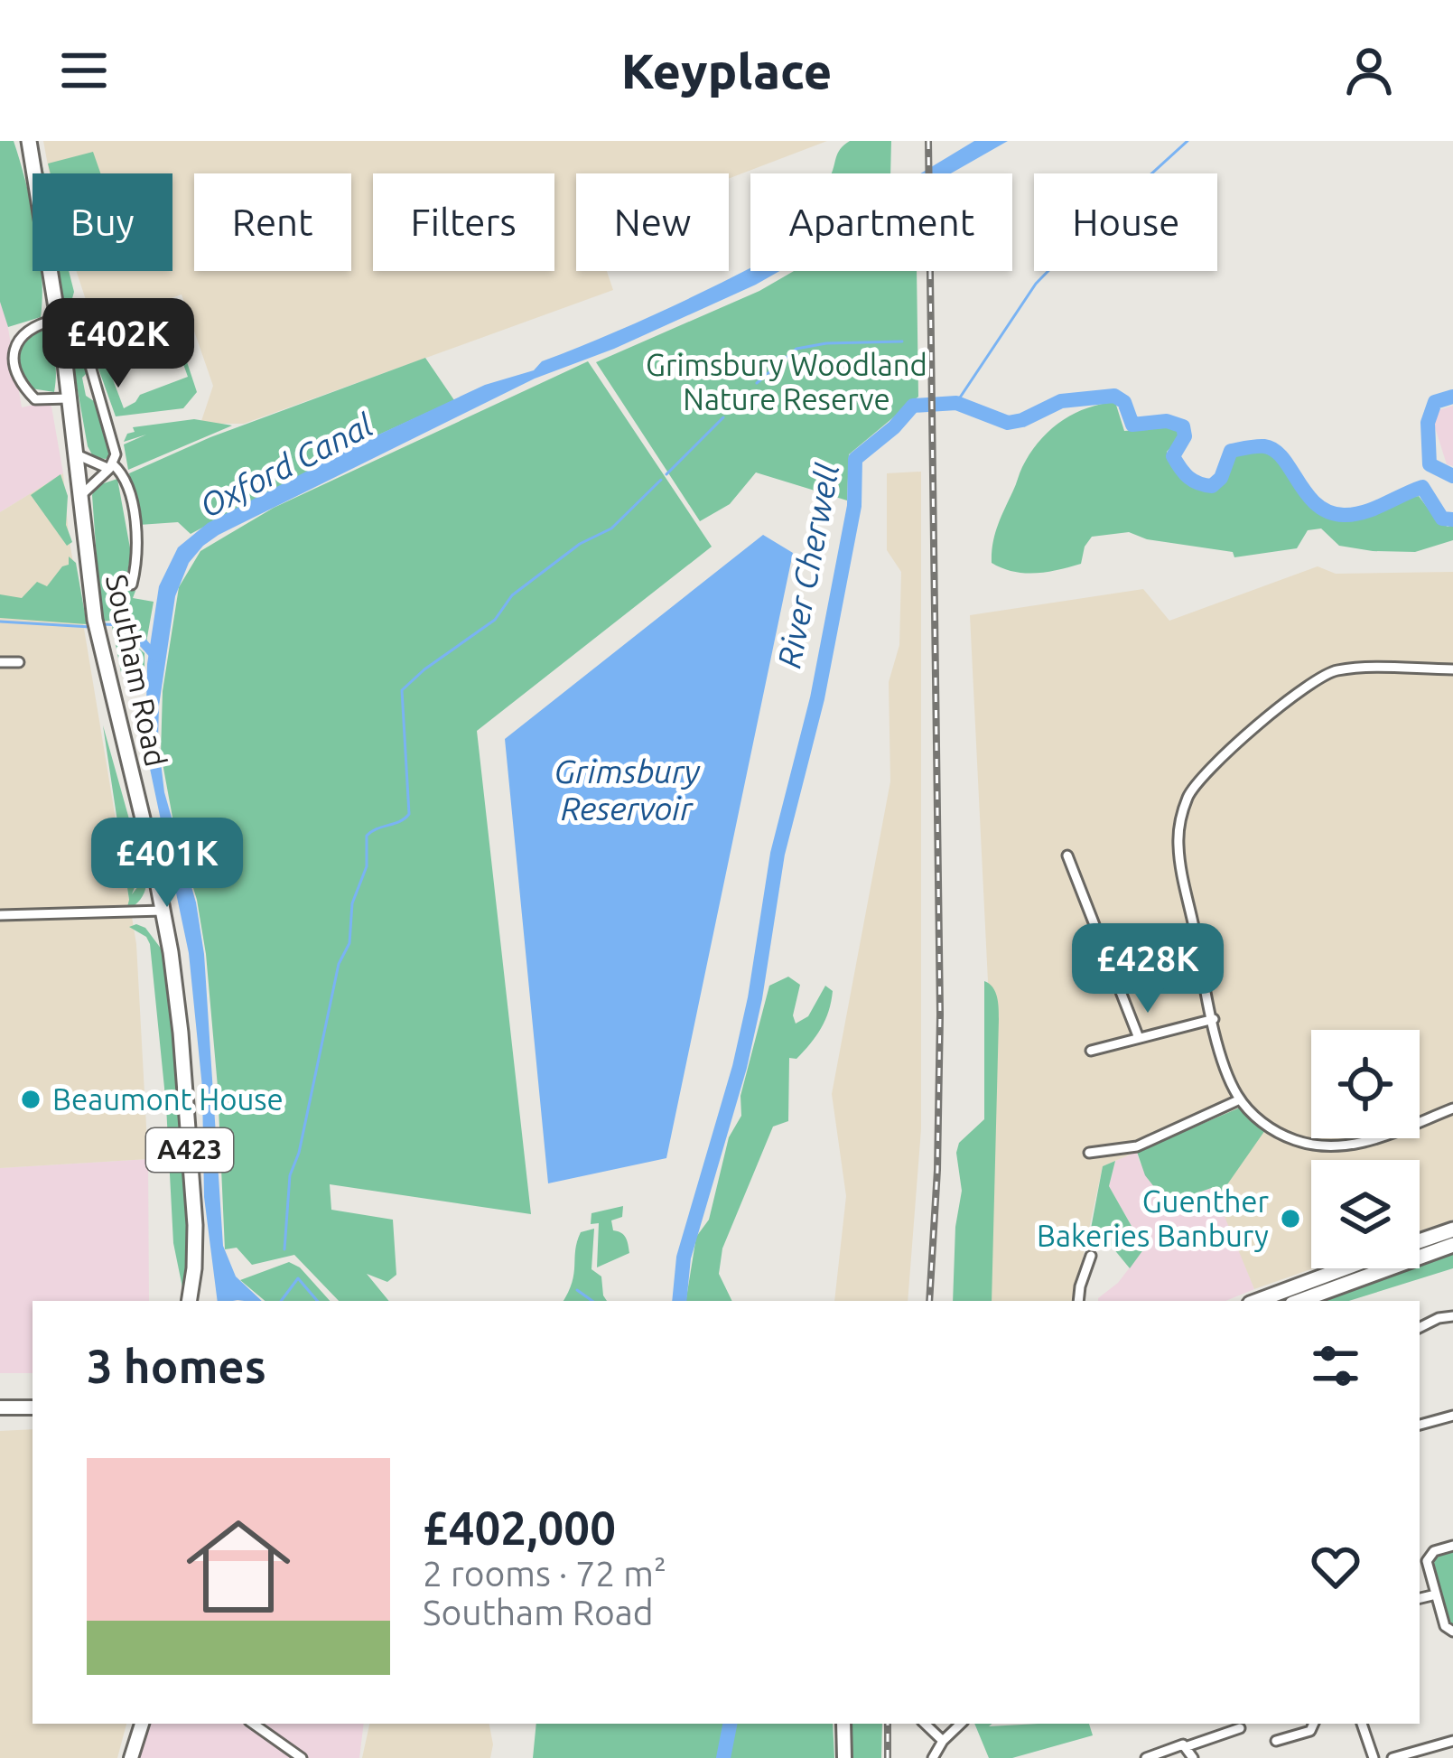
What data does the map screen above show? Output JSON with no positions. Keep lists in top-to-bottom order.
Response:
{
  "streets": {
    "highway": ["Southam Road", "A423"]
  },
  "water": ["Oxford Canal", "River Cherwell", "Grimsbury Reservoir"],
  "parks": ["Grimsbury Woodland Nature Reserve"],
  "places": ["Beaumont House", "Guenther Bakeries Banbury"],
  "page": {
    "header": "Keyplace",
    "chip": [
      "Buy",
      "Rent",
      "Filters",
      "New",
      "Apartment",
      "House"
    ],
    "price": ["£402K", "£401K", "£428K"],
    "heading": "3 homes",
    "list": [
      {
        "name": "£402,000",
        "note": "2 rooms · 72 m² · Southam Road"
      }
    ]
  }
}
